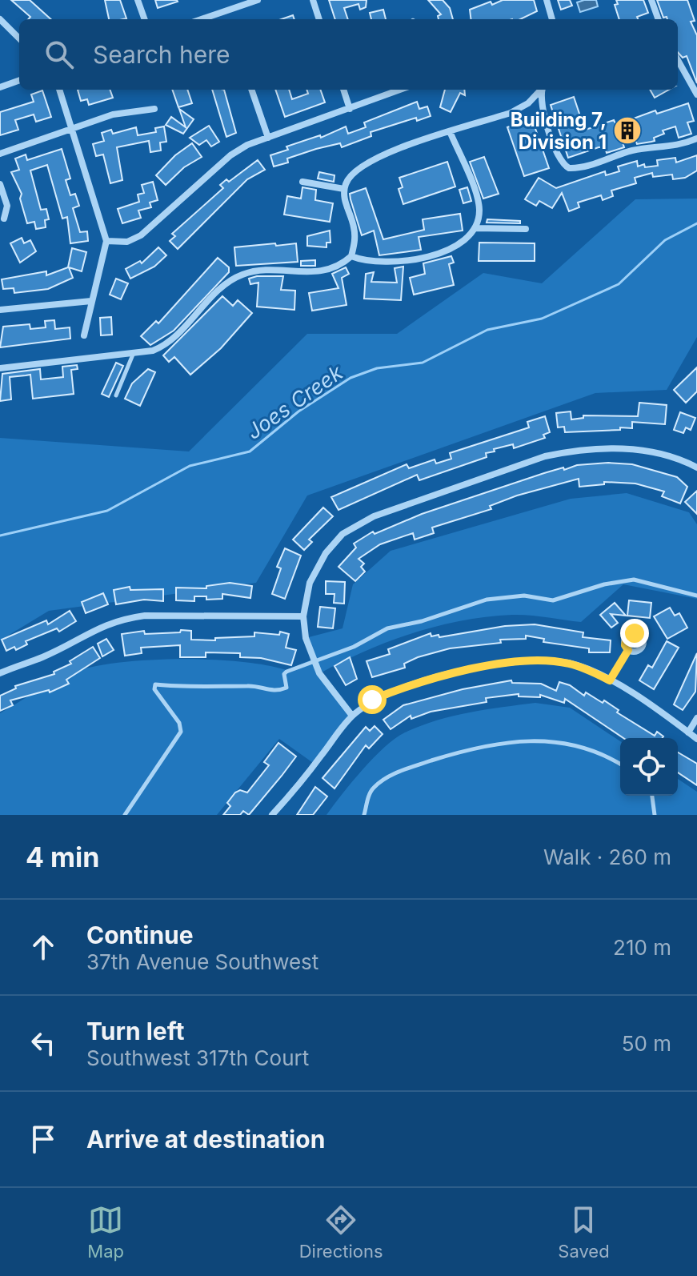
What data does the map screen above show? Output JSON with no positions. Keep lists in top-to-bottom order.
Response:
{
  "water": ["Joes Creek"],
  "places": {
    "building": ["Building 7, Division 1"]
  },
  "page": {
    "search": "Search here",
    "heading": ["4 min", "Walk · 260 m"],
    "list": [
      ["Continue", "37th Avenue Southwest", "210 m"],
      ["Turn left", "Southwest 317th Court", "50 m"],
      "Arrive at destination"
    ],
    "nav": ["Map", "Directions", "Saved"]
  }
}
